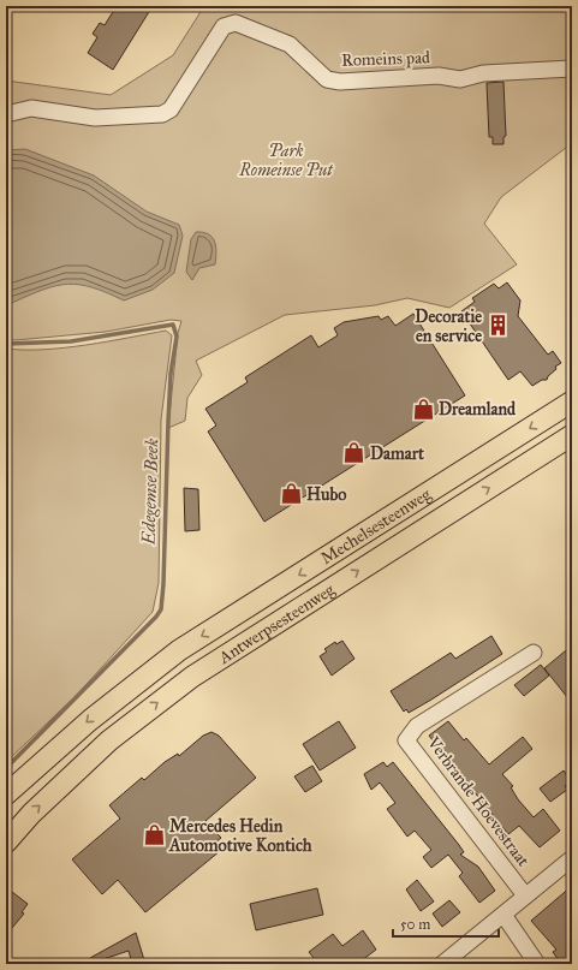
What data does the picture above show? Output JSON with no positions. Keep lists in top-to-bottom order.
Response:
{
  "streets": {
    "main road": ["Mechelsesteenweg", "Antwerpsesteenweg"],
    "street": ["Romeins pad", "Verbrande Hoevestraat"]
  },
  "one_way": ["Mechelsesteenweg", "Antwerpsesteenweg"],
  "water": ["Edegemse Beek"],
  "parks": ["Park Romeinse Put"],
  "places": {
    "building": ["Decoratie en service"],
    "shop": [
      "Dreamland",
      "Damart",
      "Hubo",
      "Mercedes Hedin Automotive Kontich"
    ]
  },
  "scale_bar": "50 m"
}
